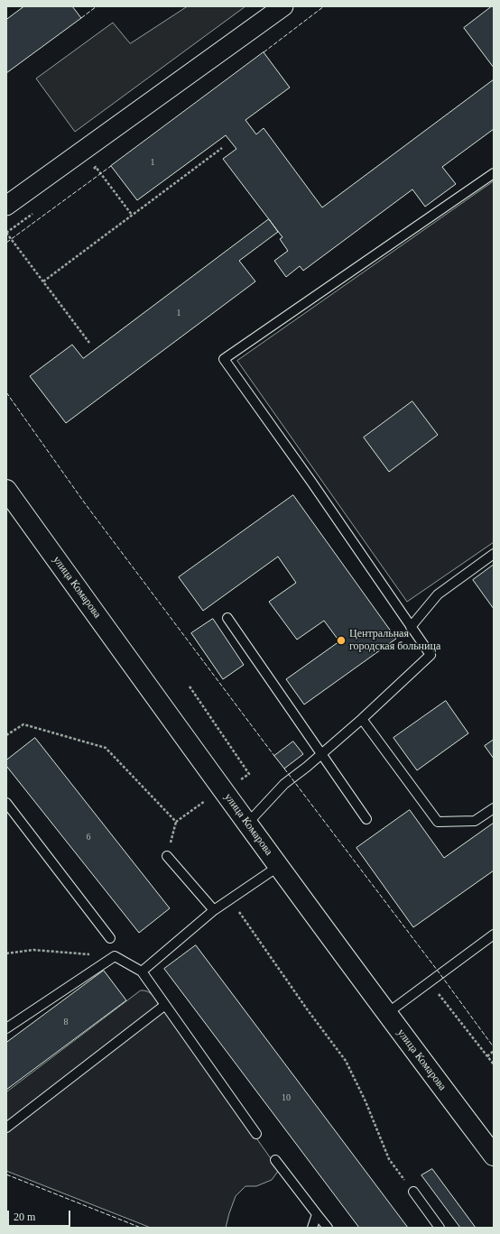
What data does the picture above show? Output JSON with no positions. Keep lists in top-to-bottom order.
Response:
{
  "streets": {
    "main road": ["улица Комарова"]
  },
  "places": ["Центральная городская больница"],
  "house_numbers": [
    "1",
    "1",
    "6",
    "8",
    "10"
  ],
  "scale_bar": "20 m"
}
